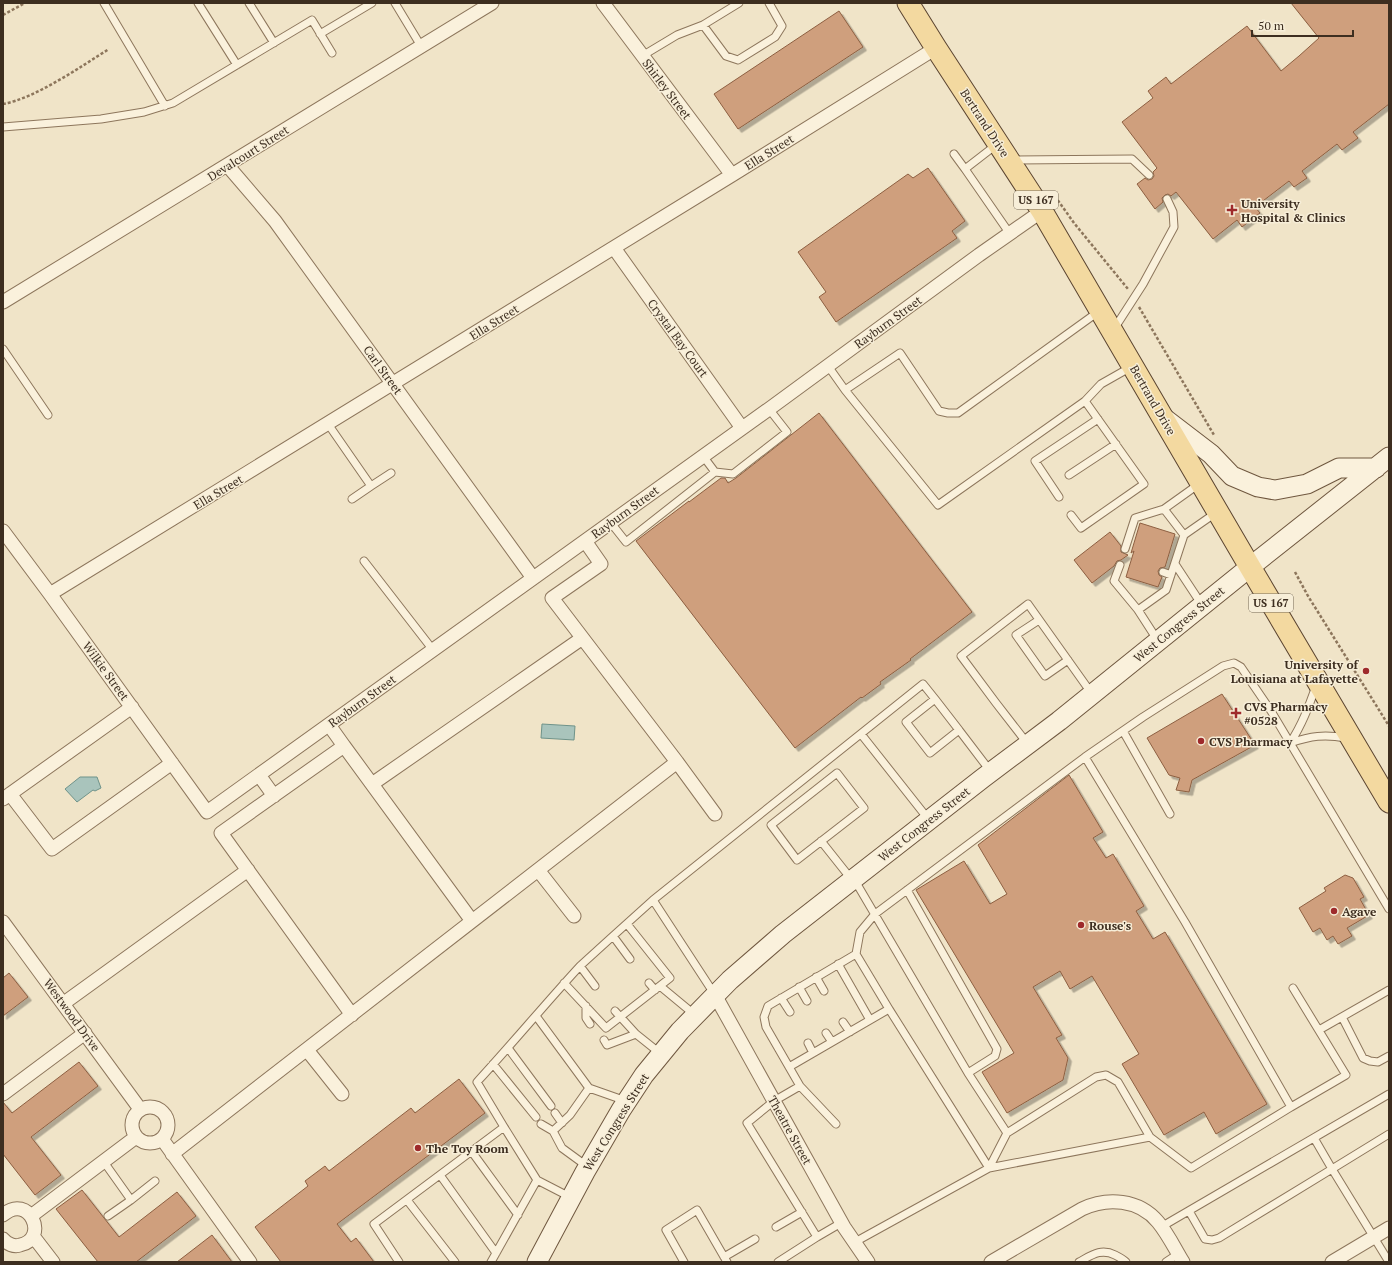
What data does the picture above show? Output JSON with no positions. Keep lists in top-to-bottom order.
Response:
{
  "streets": {
    "main road": ["Bertrand Drive", "US 167", "West Congress Street"],
    "street": [
      "Shirley Street",
      "Ella Street",
      "Devalcourt Street",
      "Rayburn Street",
      "Crystal Bay Court",
      "Carl Street",
      "Wilkie Street",
      "Westwood Drive",
      "Theatre Street"
    ]
  },
  "crossings": [
    ["Shirley Street", "Ella Street"],
    ["Bertrand Drive", "Ella Street"],
    ["Bertrand Drive", "Rayburn Street"],
    ["Bertrand Drive", "West Congress Street"],
    ["Ella Street", "Crystal Bay Court"],
    ["Ella Street", "Carl Street"],
    ["Ella Street", "Wilkie Street"],
    ["Devalcourt Street", "Carl Street"],
    ["Rayburn Street", "Crystal Bay Court"],
    ["Rayburn Street", "Carl Street"],
    ["Rayburn Street", "Wilkie Street"],
    ["West Congress Street", "Theatre Street"]
  ],
  "places": {
    "health": ["University Hospital & Clinics", "CVS Pharmacy #0528"],
    "other": [
      "University of Louisiana at Lafayette",
      "CVS Pharmacy",
      "Agave",
      "Rouse's",
      "The Toy Room"
    ]
  },
  "scale_bar": "50 m"
}
